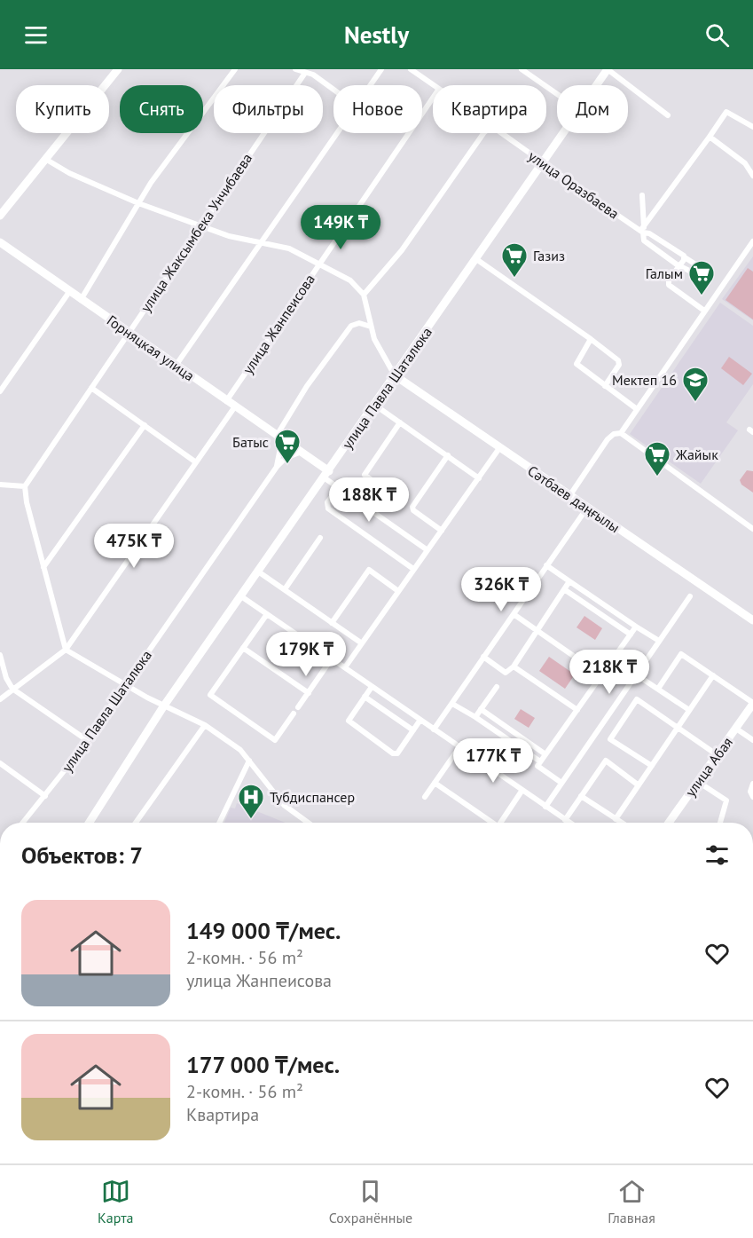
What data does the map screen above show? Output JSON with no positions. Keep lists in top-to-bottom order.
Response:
{
  "streets": {
    "street": [
      "улица Оразбаева",
      "улица Жаксымбека Унчибаева",
      "улица Жанпеисова",
      "Горняцкая улица",
      "улица Павла Шаталюка",
      "Сәтбаев даңғылы",
      "улица Абая"
    ]
  },
  "crossings": [
    ["улица Оразбаева", "улица Павла Шаталюка"],
    ["улица Жаксымбека Унчибаева", "Горняцкая улица"],
    ["улица Жанпеисова", "Горняцкая улица"],
    ["Горняцкая улица", "улица Павла Шаталюка"],
    ["улица Павла Шаталюка", "Сәтбаев даңғылы"]
  ],
  "places": {
    "supermarket": [
      "Газиз",
      "Галым",
      "Батыс",
      "Жайык"
    ],
    "school or university": ["Мектеп 16"],
    "hospital": ["Тубдиспансер"]
  },
  "page": {
    "header": "Nestly",
    "chip": [
      "Купить",
      "Снять",
      "Фильтры",
      "Новое",
      "Квартира",
      "Дом"
    ],
    "price": [
      "149K ₸",
      "188K ₸",
      "475K ₸",
      "326K ₸",
      "179K ₸",
      "218K ₸",
      "177K ₸"
    ],
    "heading": "Объектов: 7",
    "list": [
      {
        "name": "149 000 ₸/мес.",
        "note": "2-комн. · 56 m² · улица Жанпеисова"
      },
      {
        "name": "177 000 ₸/мес.",
        "note": "2-комн. · 56 m² · Квартира"
      }
    ],
    "tabs": ["Карта", "Сохранённые", "Главная"]
  }
}
